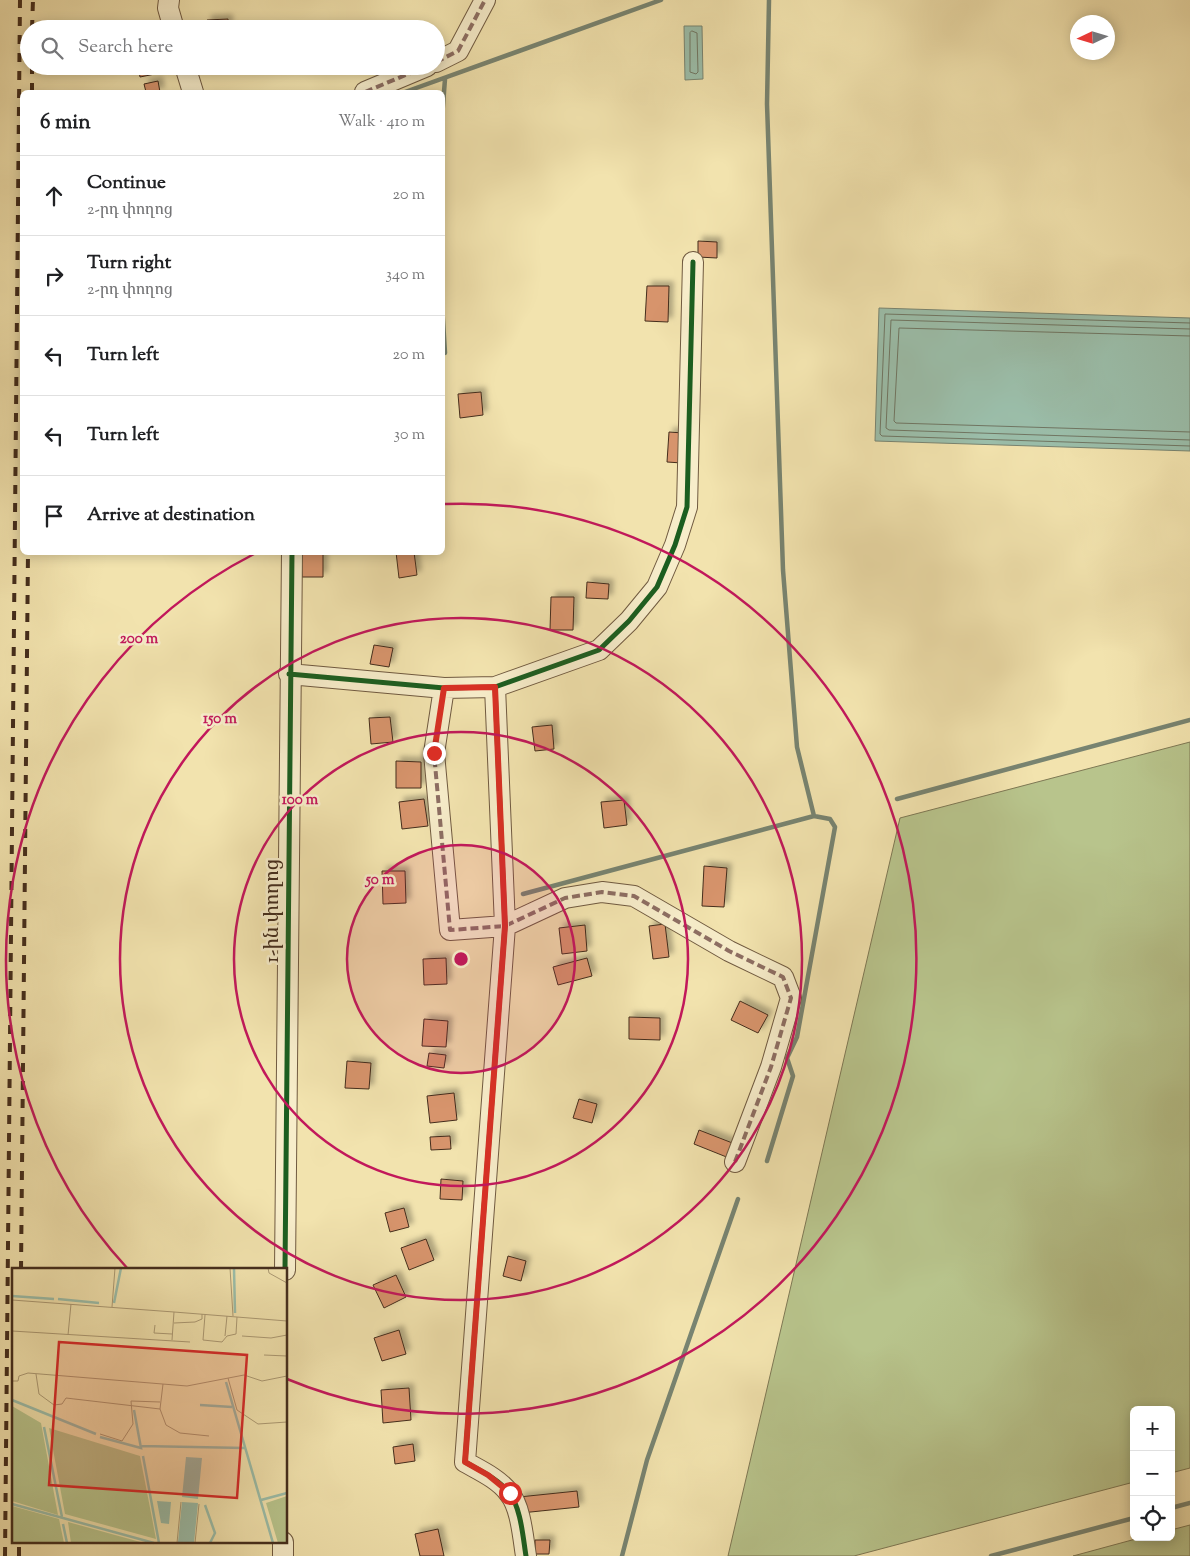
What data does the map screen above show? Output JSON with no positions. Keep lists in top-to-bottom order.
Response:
{
  "streets": {
    "street": ["1-ին փողոց"]
  },
  "north": "left",
  "page": {
    "search": "Search here",
    "heading": ["6 min", "Walk · 410 m"],
    "list": [
      ["Continue", "2-րդ փողոց", "20 m"],
      ["Turn right", "2-րդ փողոց", "340 m"],
      ["Turn left", "20 m"],
      ["Turn left", "30 m"],
      "Arrive at destination"
    ],
    "map_buttons": ["+", "−"]
  },
  "rings": [
    "200 m",
    "150 m",
    "100 m",
    "50 m"
  ]
}
